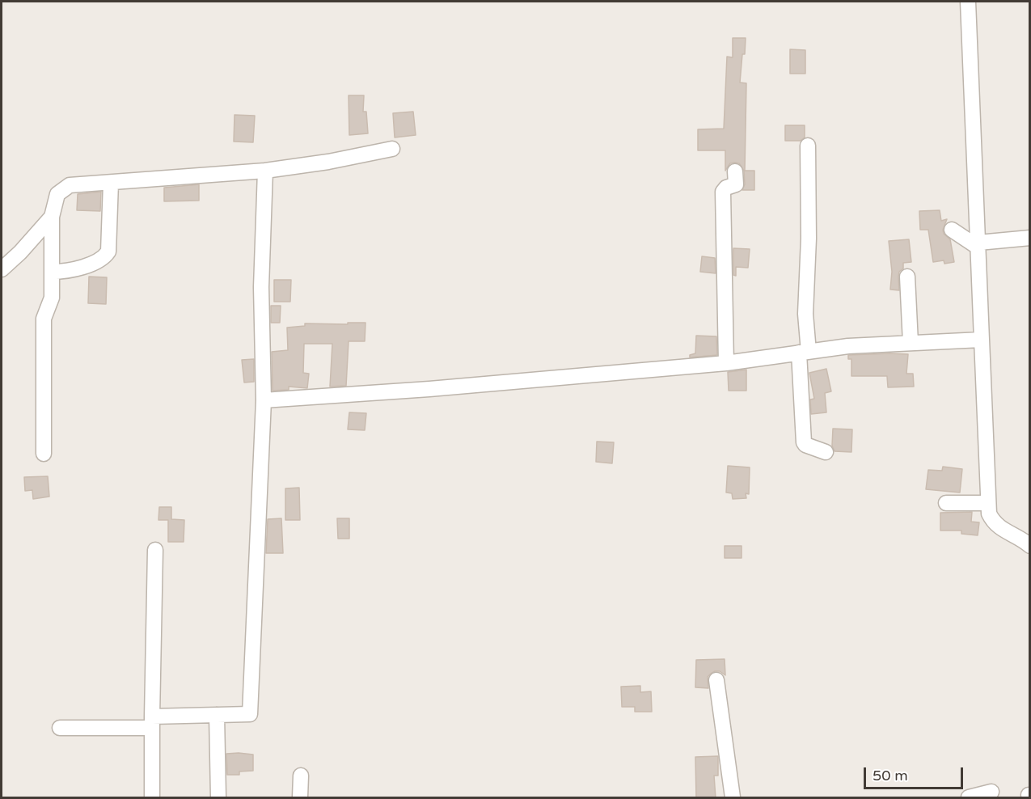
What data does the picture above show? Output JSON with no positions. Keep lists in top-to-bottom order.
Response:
{
  "scale_bar": "50 m"
}
